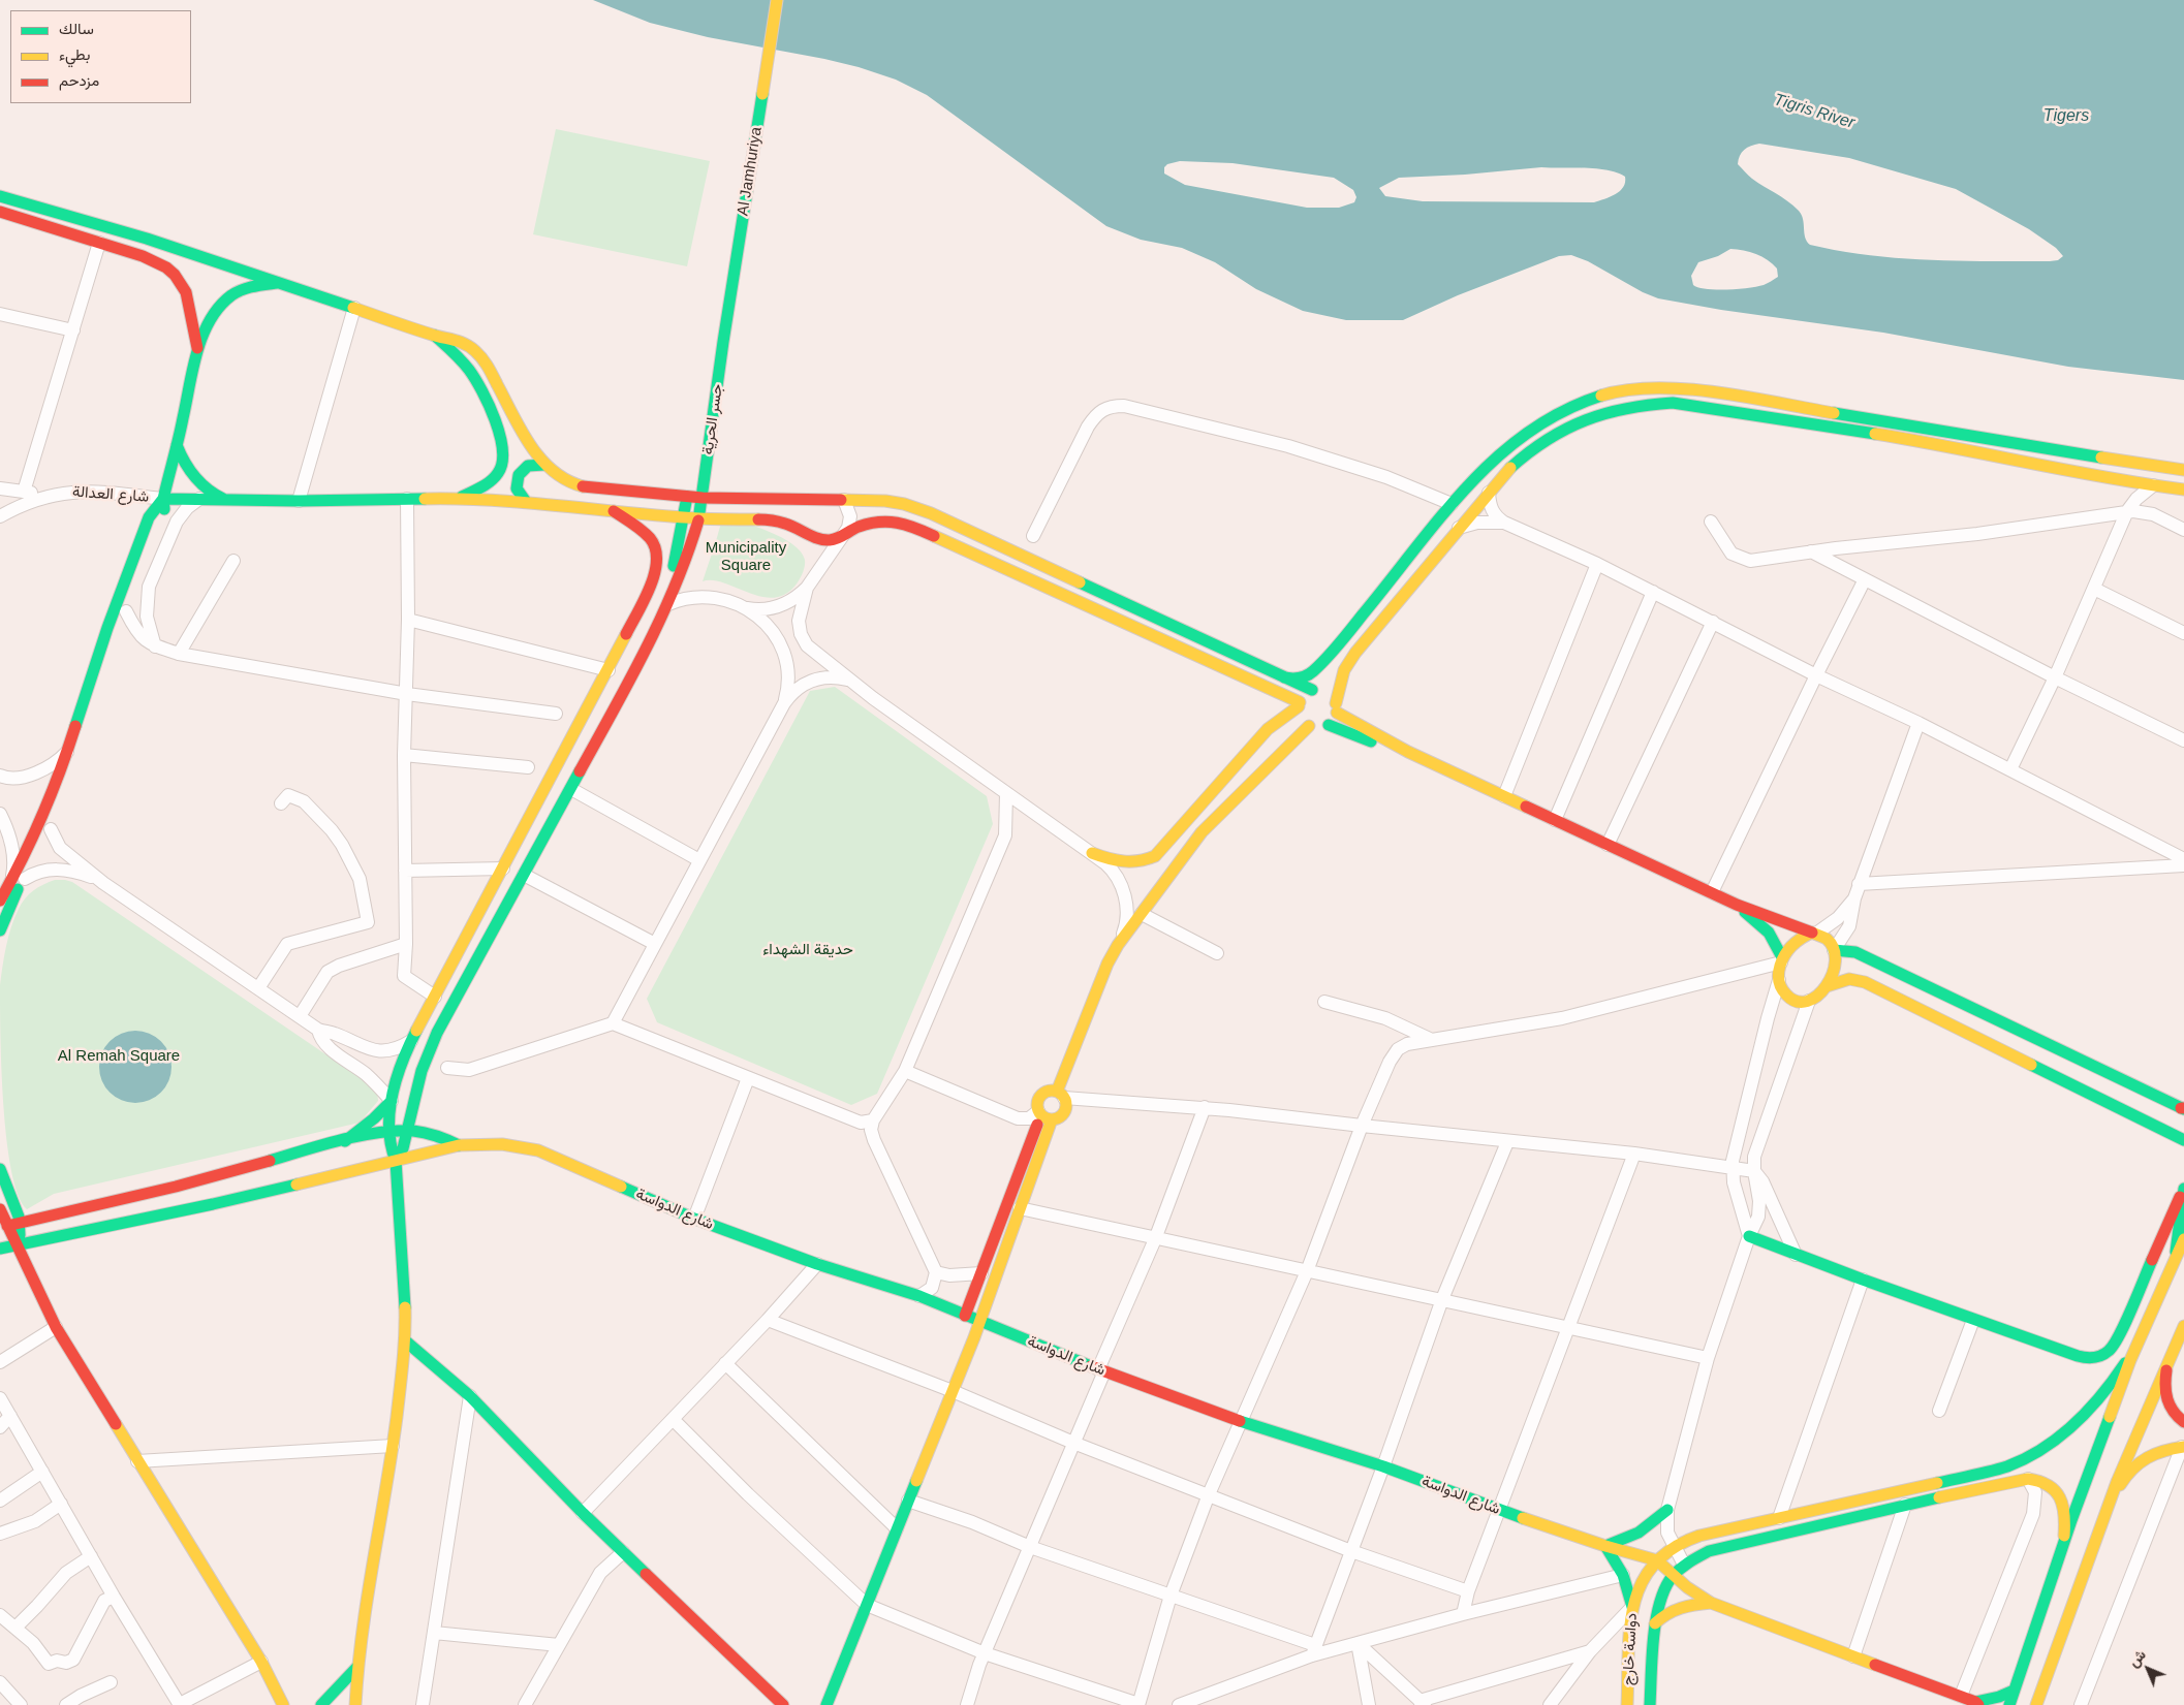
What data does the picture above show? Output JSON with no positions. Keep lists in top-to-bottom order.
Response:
{
  "streets": {
    "main road": [
      "Al Jamhuriya",
      "جسر الحرية",
      "شارع الدواسة",
      "دواسة خارج"
    ],
    "street": ["شارع العدالة"]
  },
  "crossings": [
    ["Al Jamhuriya", "جسر الحرية"],
    ["جسر الحرية", "شارع الدواسة"],
    ["شارع الدواسة", "دواسة خارج"]
  ],
  "water": ["Tigris River", "Tigers"],
  "parks": ["Municipality Square", "حديقة الشهداء", "Al Remah Square"],
  "legend": ["سالك", "بطيء", "مزدحم"],
  "north": "top left"
}
